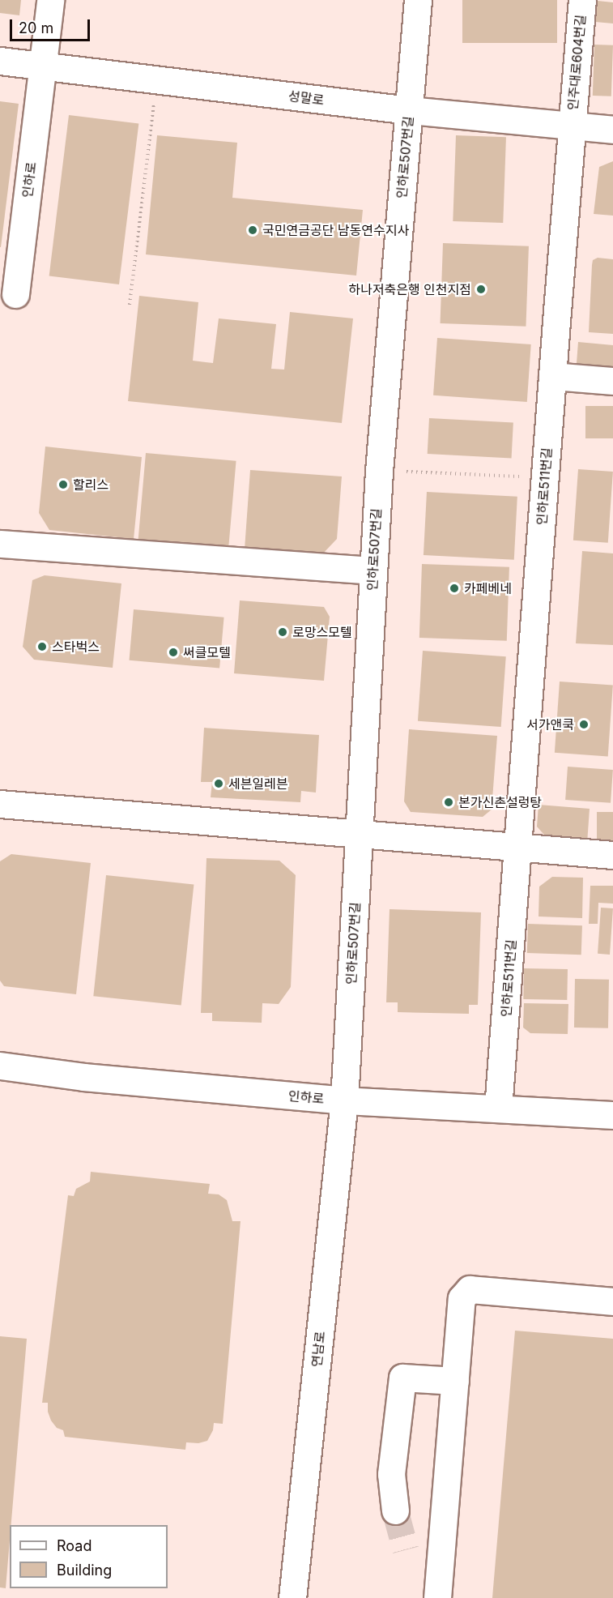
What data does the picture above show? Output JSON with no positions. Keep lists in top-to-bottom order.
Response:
{
  "streets": {
    "street": [
      "인주대로604번길",
      "성말로",
      "인하로507번길",
      "인하로",
      "인하로511번길",
      "연남로"
    ]
  },
  "crossings": [
    ["인주대로604번길", "성말로"],
    ["인주대로604번길", "인하로511번길"],
    ["성말로", "인하로507번길"],
    ["성말로", "인하로"],
    ["성말로", "인하로511번길"],
    ["인하로507번길", "인하로"],
    ["인하로507번길", "연남로"],
    ["인하로", "인하로511번길"],
    ["인하로", "연남로"]
  ],
  "places": [
    "국민연금공단 남동연수지사",
    "하나저축은행 인천지점",
    "할리스",
    "카페베네",
    "로망스모텔",
    "스타벅스",
    "써클모텔",
    "서가앤쿡",
    "세븐일레븐",
    "본가신촌설렁탕"
  ],
  "legend": ["Road", "Building"],
  "scale_bar": "20 m"
}
